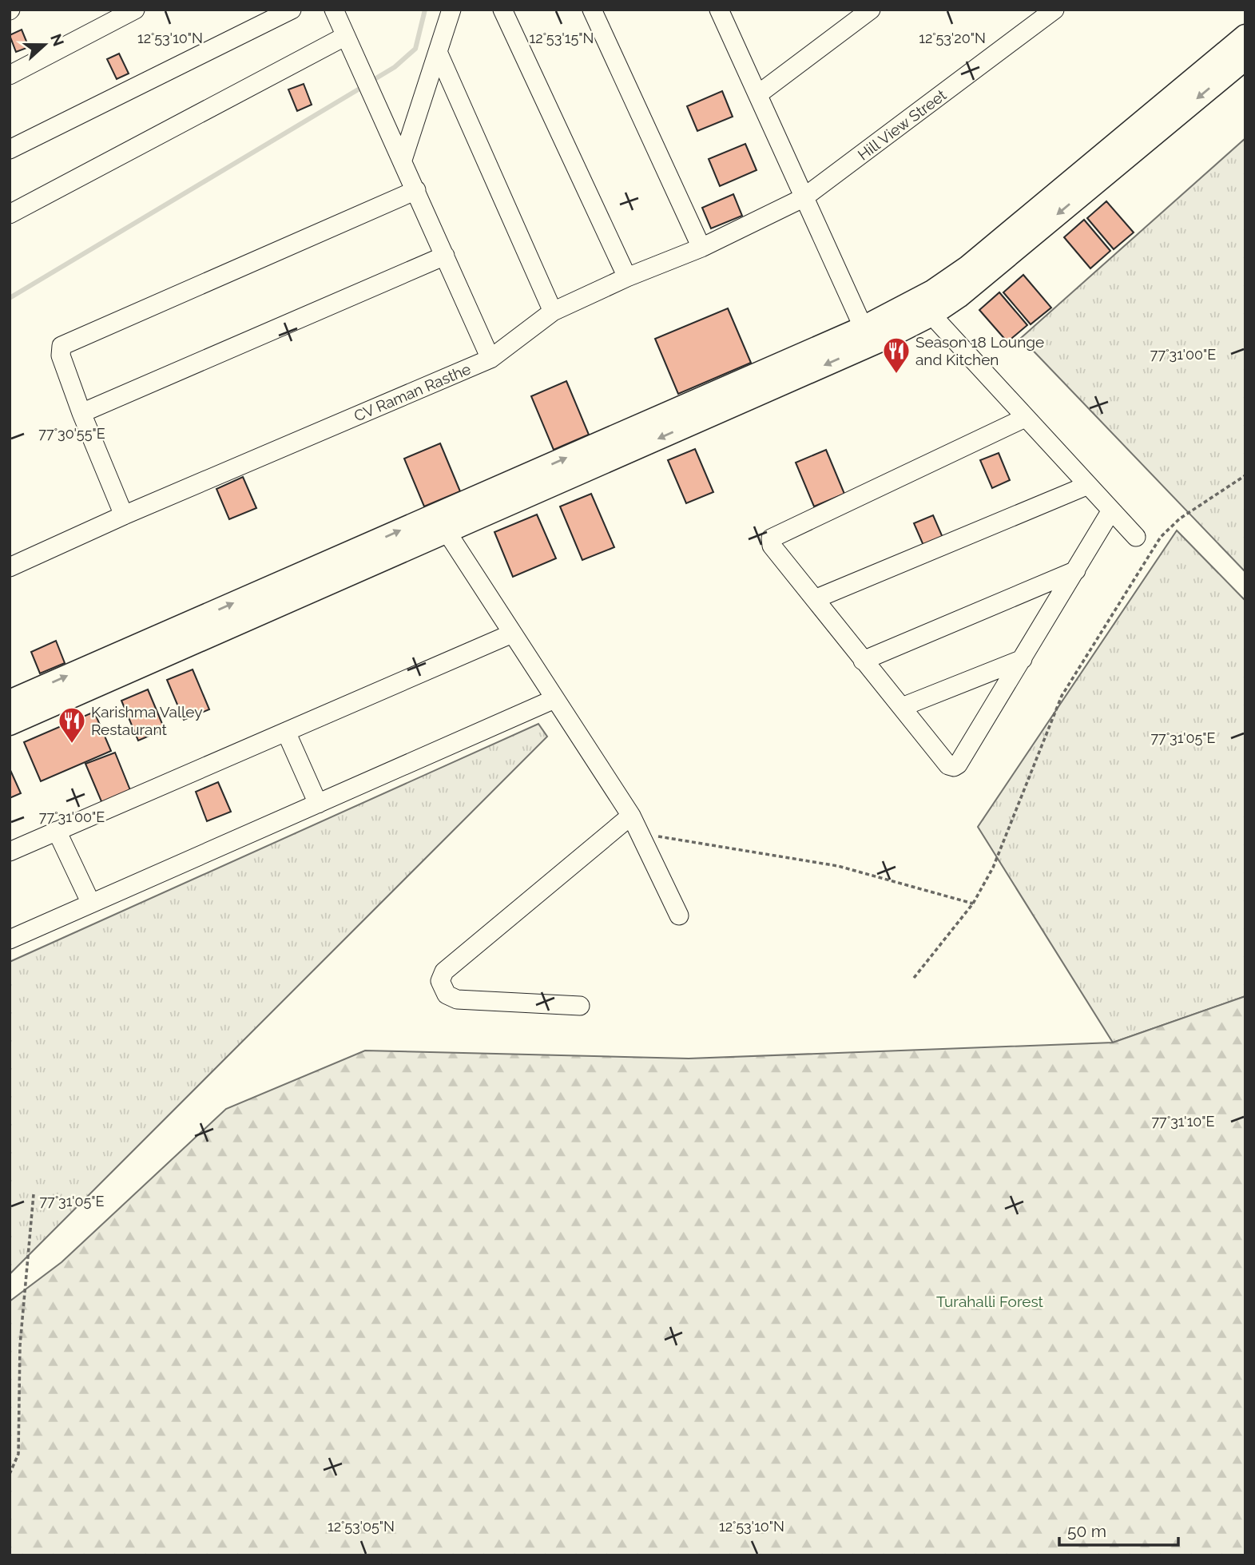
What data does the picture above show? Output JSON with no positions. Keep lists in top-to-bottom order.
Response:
{
  "streets": {
    "street": ["Hill View Street", "CV Raman Rasthe"]
  },
  "crossings": [
    ["Hill View Street", "CV Raman Rasthe"]
  ],
  "parks": ["Turahalli Forest"],
  "places": {
    "restaurant": ["Season 18 Lounge and Kitchen", "Karishma Valley Restaurant"]
  },
  "scale_bar": "50 m",
  "north": "right",
  "coordinates": [
    "12°53'10\"N",
    "12°53'15\"N",
    "12°53'20\"N",
    "77°31'00\"E",
    "77°30'55\"E",
    "77°31'05\"E",
    "77°31'10\"E",
    "12°53'05\"N"
  ]
}
